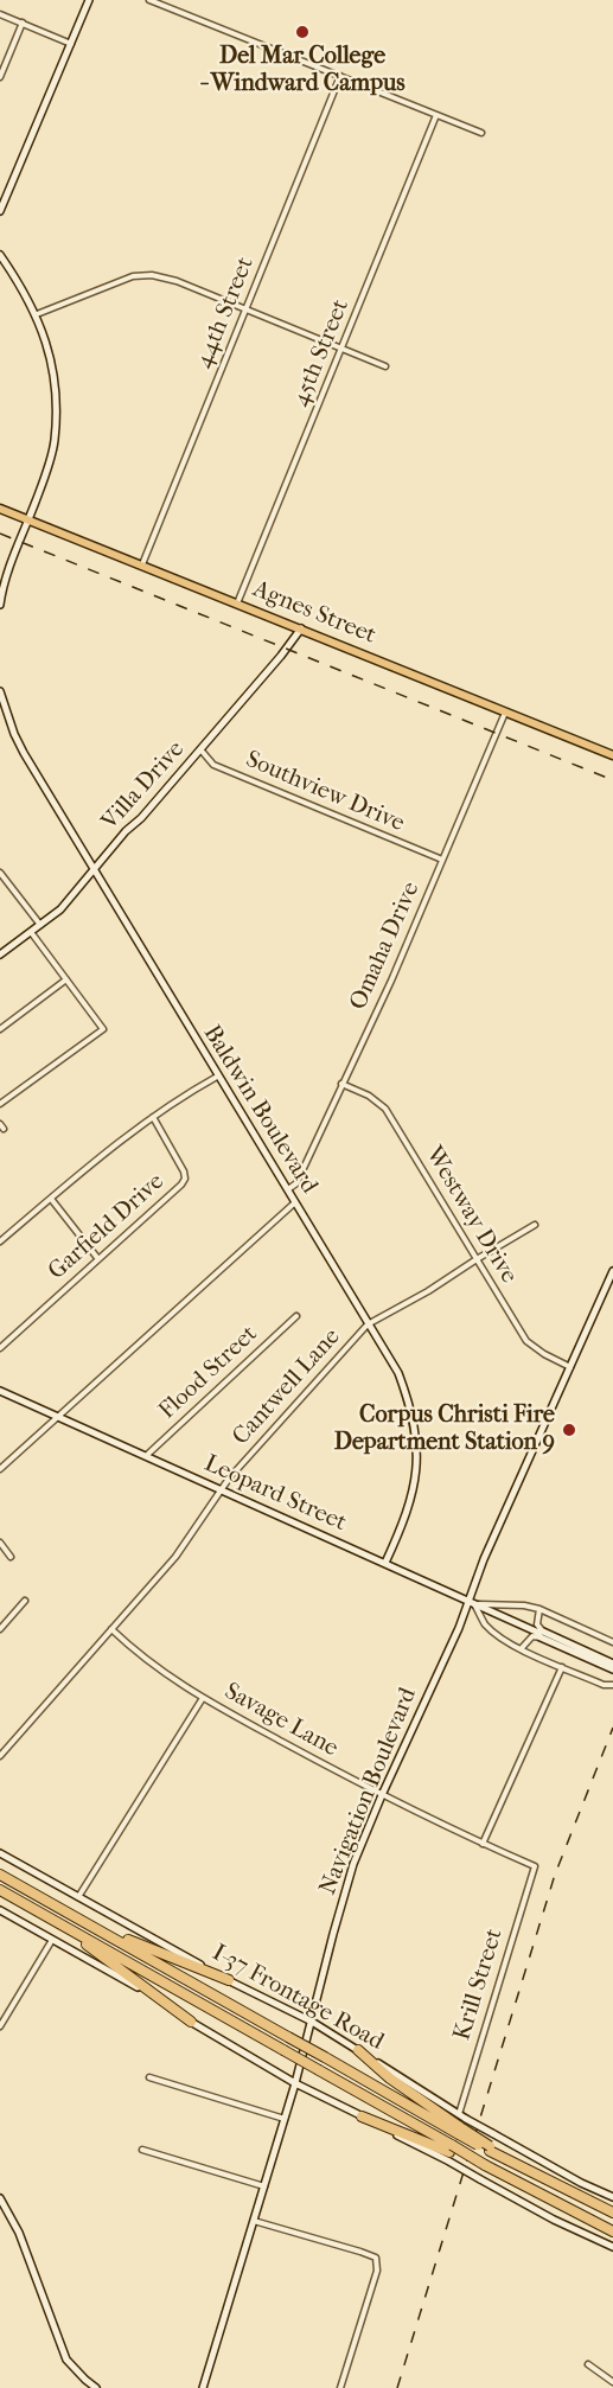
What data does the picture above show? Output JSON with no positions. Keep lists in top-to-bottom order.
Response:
{
  "streets": {
    "main road": [
      "Agnes Street",
      "Villa Drive",
      "Baldwin Boulevard",
      "Leopard Street",
      "Navigation Boulevard",
      "I-37 Frontage Road"
    ],
    "street": [
      "44th Street",
      "45th Street",
      "Southview Drive",
      "Omaha Drive",
      "Westway Drive",
      "Garfield Drive",
      "Flood Street",
      "Cantwell Lane",
      "Savage Lane",
      "Krill Street"
    ]
  },
  "crossings": [
    ["44th Street", "Agnes Street"],
    ["45th Street", "Agnes Street"],
    ["Agnes Street", "Villa Drive"],
    ["Agnes Street", "Omaha Drive"],
    ["Villa Drive", "Southview Drive"],
    ["Villa Drive", "Baldwin Boulevard"],
    ["Southview Drive", "Omaha Drive"],
    ["Omaha Drive", "Baldwin Boulevard"],
    ["Omaha Drive", "Westway Drive"],
    ["Baldwin Boulevard", "Cantwell Lane"],
    ["Baldwin Boulevard", "Leopard Street"],
    ["Westway Drive", "Cantwell Lane"],
    ["Westway Drive", "Navigation Boulevard"],
    ["Flood Street", "Leopard Street"],
    ["Cantwell Lane", "Leopard Street"],
    ["Cantwell Lane", "Savage Lane"],
    ["Leopard Street", "Navigation Boulevard"],
    ["Savage Lane", "Navigation Boulevard"],
    ["Savage Lane", "Krill Street"],
    ["Savage Lane", "I-37 Frontage Road"],
    ["Navigation Boulevard", "I-37 Frontage Road"],
    ["Krill Street", "I-37 Frontage Road"]
  ],
  "places": ["Del Mar College - Windward Campus", "Corpus Christi Fire Department Station 9"]
}
